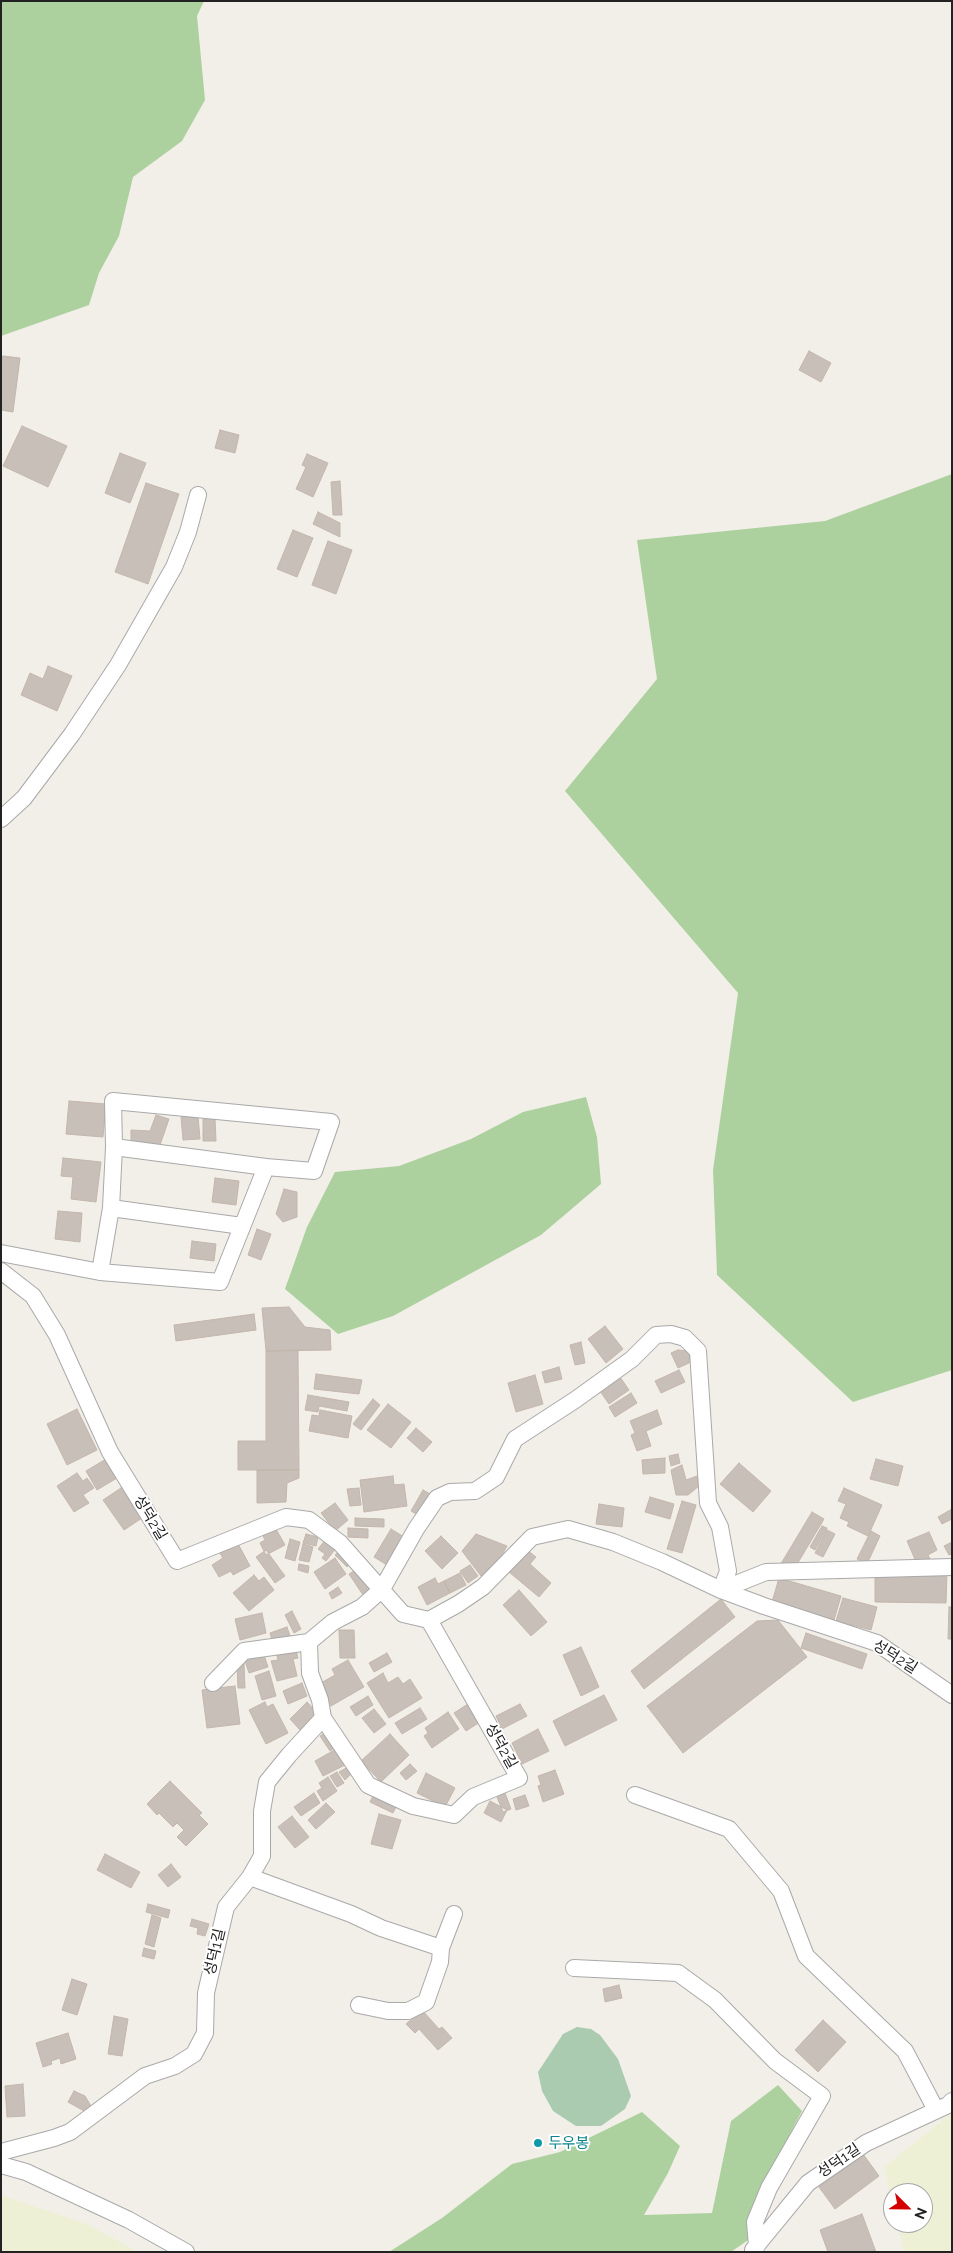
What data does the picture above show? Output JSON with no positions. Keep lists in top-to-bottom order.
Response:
{
  "streets": {
    "street": ["성덕2길", "성덕1길"]
  },
  "crossings": [
    ["성덕2길", "성덕1길"]
  ],
  "places": ["두우봉"],
  "north": "bottom right"
}
